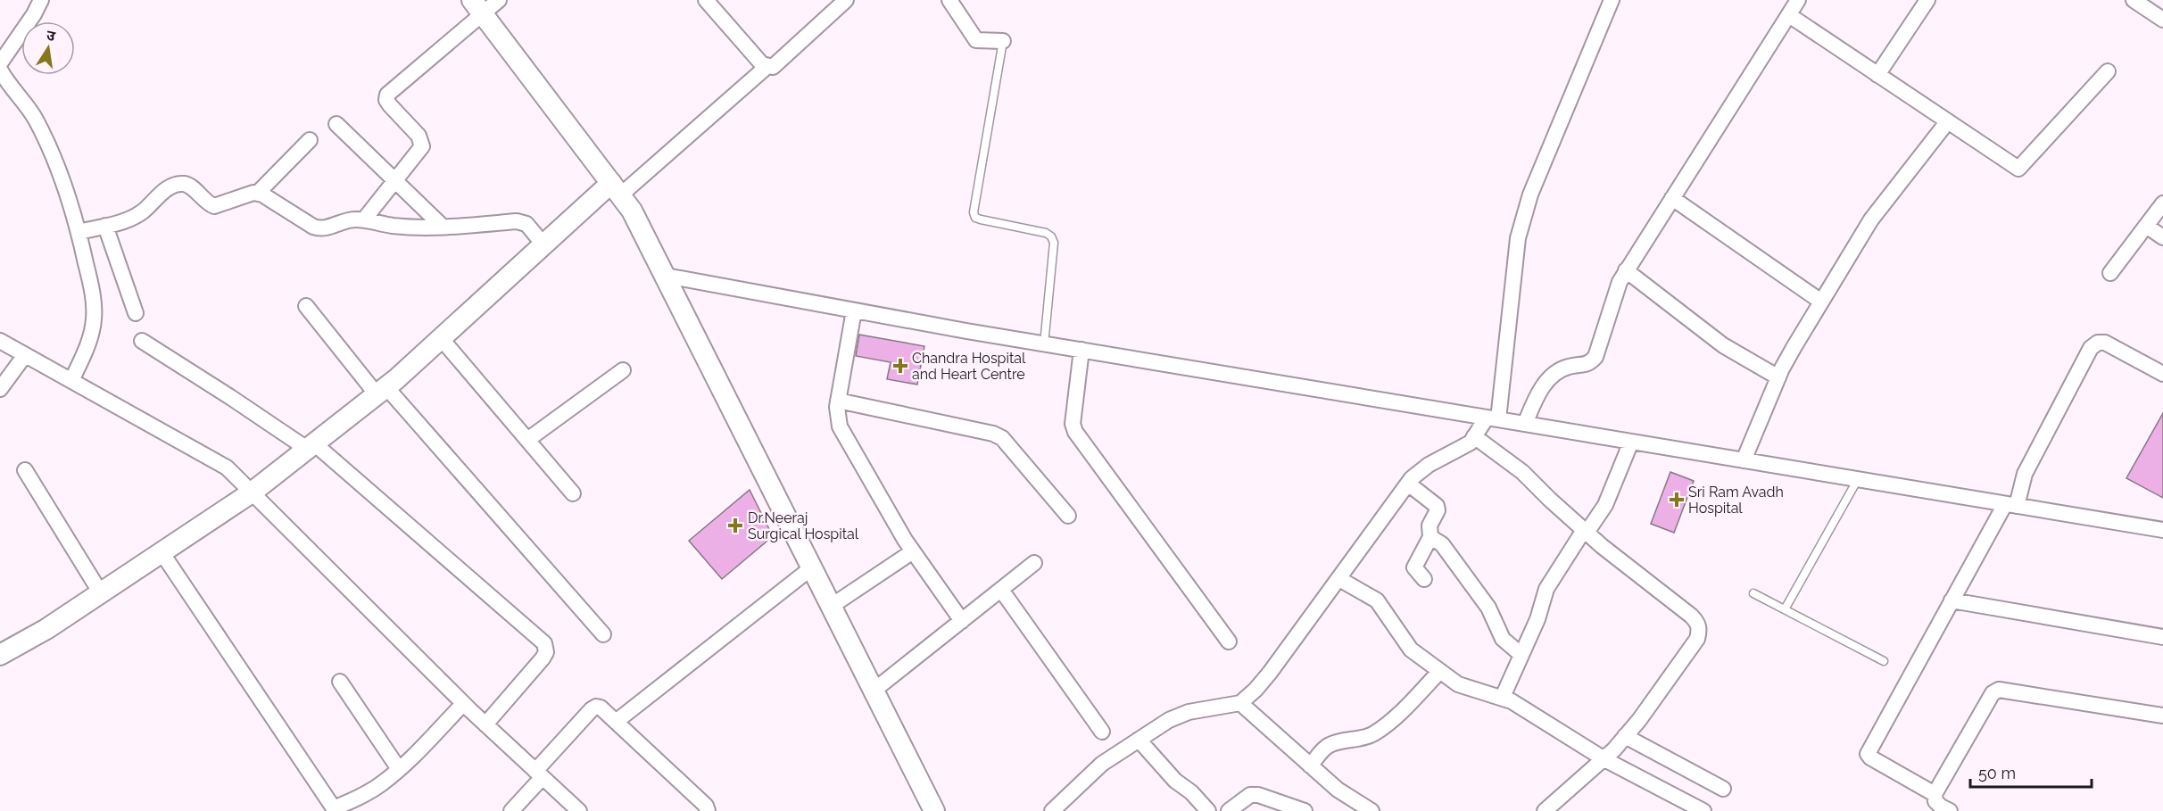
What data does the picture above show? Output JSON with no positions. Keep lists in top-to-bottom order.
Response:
{
  "places": {
    "health": ["Chandra Hospital and Heart Centre", "Sri Ram Avadh Hospital", "Dr.Neeraj Surgical Hospital"]
  },
  "scale_bar": "50 m",
  "north": "top"
}
